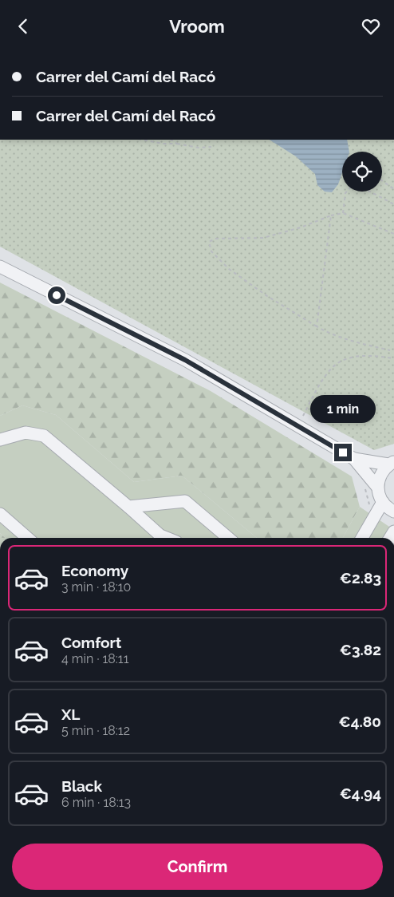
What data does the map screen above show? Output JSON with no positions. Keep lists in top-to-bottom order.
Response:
{
  "page": {
    "header": "Vroom",
    "banner": ["Carrer del Camí del Racó", "Carrer del Camí del Racó"],
    "bubble": "1 min",
    "list": [
      {
        "name": "Economy",
        "note": "3 min · 18:10",
        "value": "€2.83"
      },
      {
        "name": "Comfort",
        "note": "4 min · 18:11",
        "value": "€3.82"
      },
      {
        "name": "XL",
        "note": "5 min · 18:12",
        "value": "€4.80"
      },
      {
        "name": "Black",
        "note": "6 min · 18:13",
        "value": "€4.94"
      }
    ],
    "buttons": "Confirm"
  }
}
